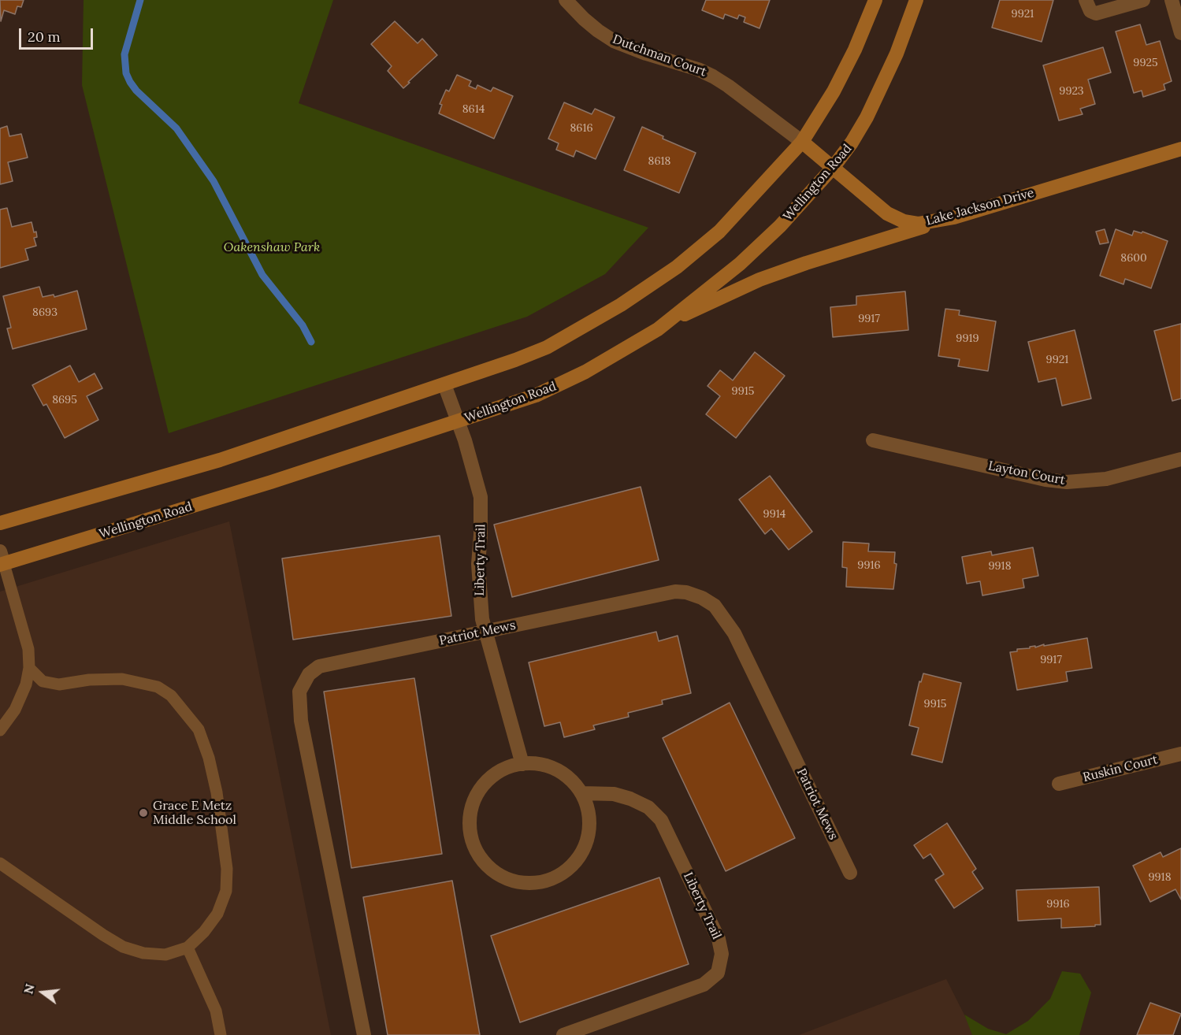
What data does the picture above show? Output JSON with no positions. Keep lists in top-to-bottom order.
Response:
{
  "streets": {
    "main road": ["Wellington Road", "Lake Jackson Drive"],
    "street": [
      "Dutchman Court",
      "Layton Court",
      "Liberty Trail",
      "Patriot Mews",
      "Ruskin Court"
    ]
  },
  "crossings": [
    ["Dutchman Court", "Lake Jackson Drive"],
    ["Wellington Road", "Lake Jackson Drive"],
    ["Wellington Road", "Liberty Trail"],
    ["Liberty Trail", "Patriot Mews"]
  ],
  "parks": ["Oakenshaw Park"],
  "places": ["Grace E Metz Middle School"],
  "house_numbers": [
    "9921",
    "9925",
    "9923",
    "8614",
    "8616",
    "8618",
    "8600",
    "8693",
    "9917",
    "9919",
    "9921",
    "9915",
    "8695",
    "9914",
    "9916",
    "9918",
    "9917",
    "9915",
    "9918",
    "9916"
  ],
  "scale_bar": "20 m",
  "north": "left"
}
